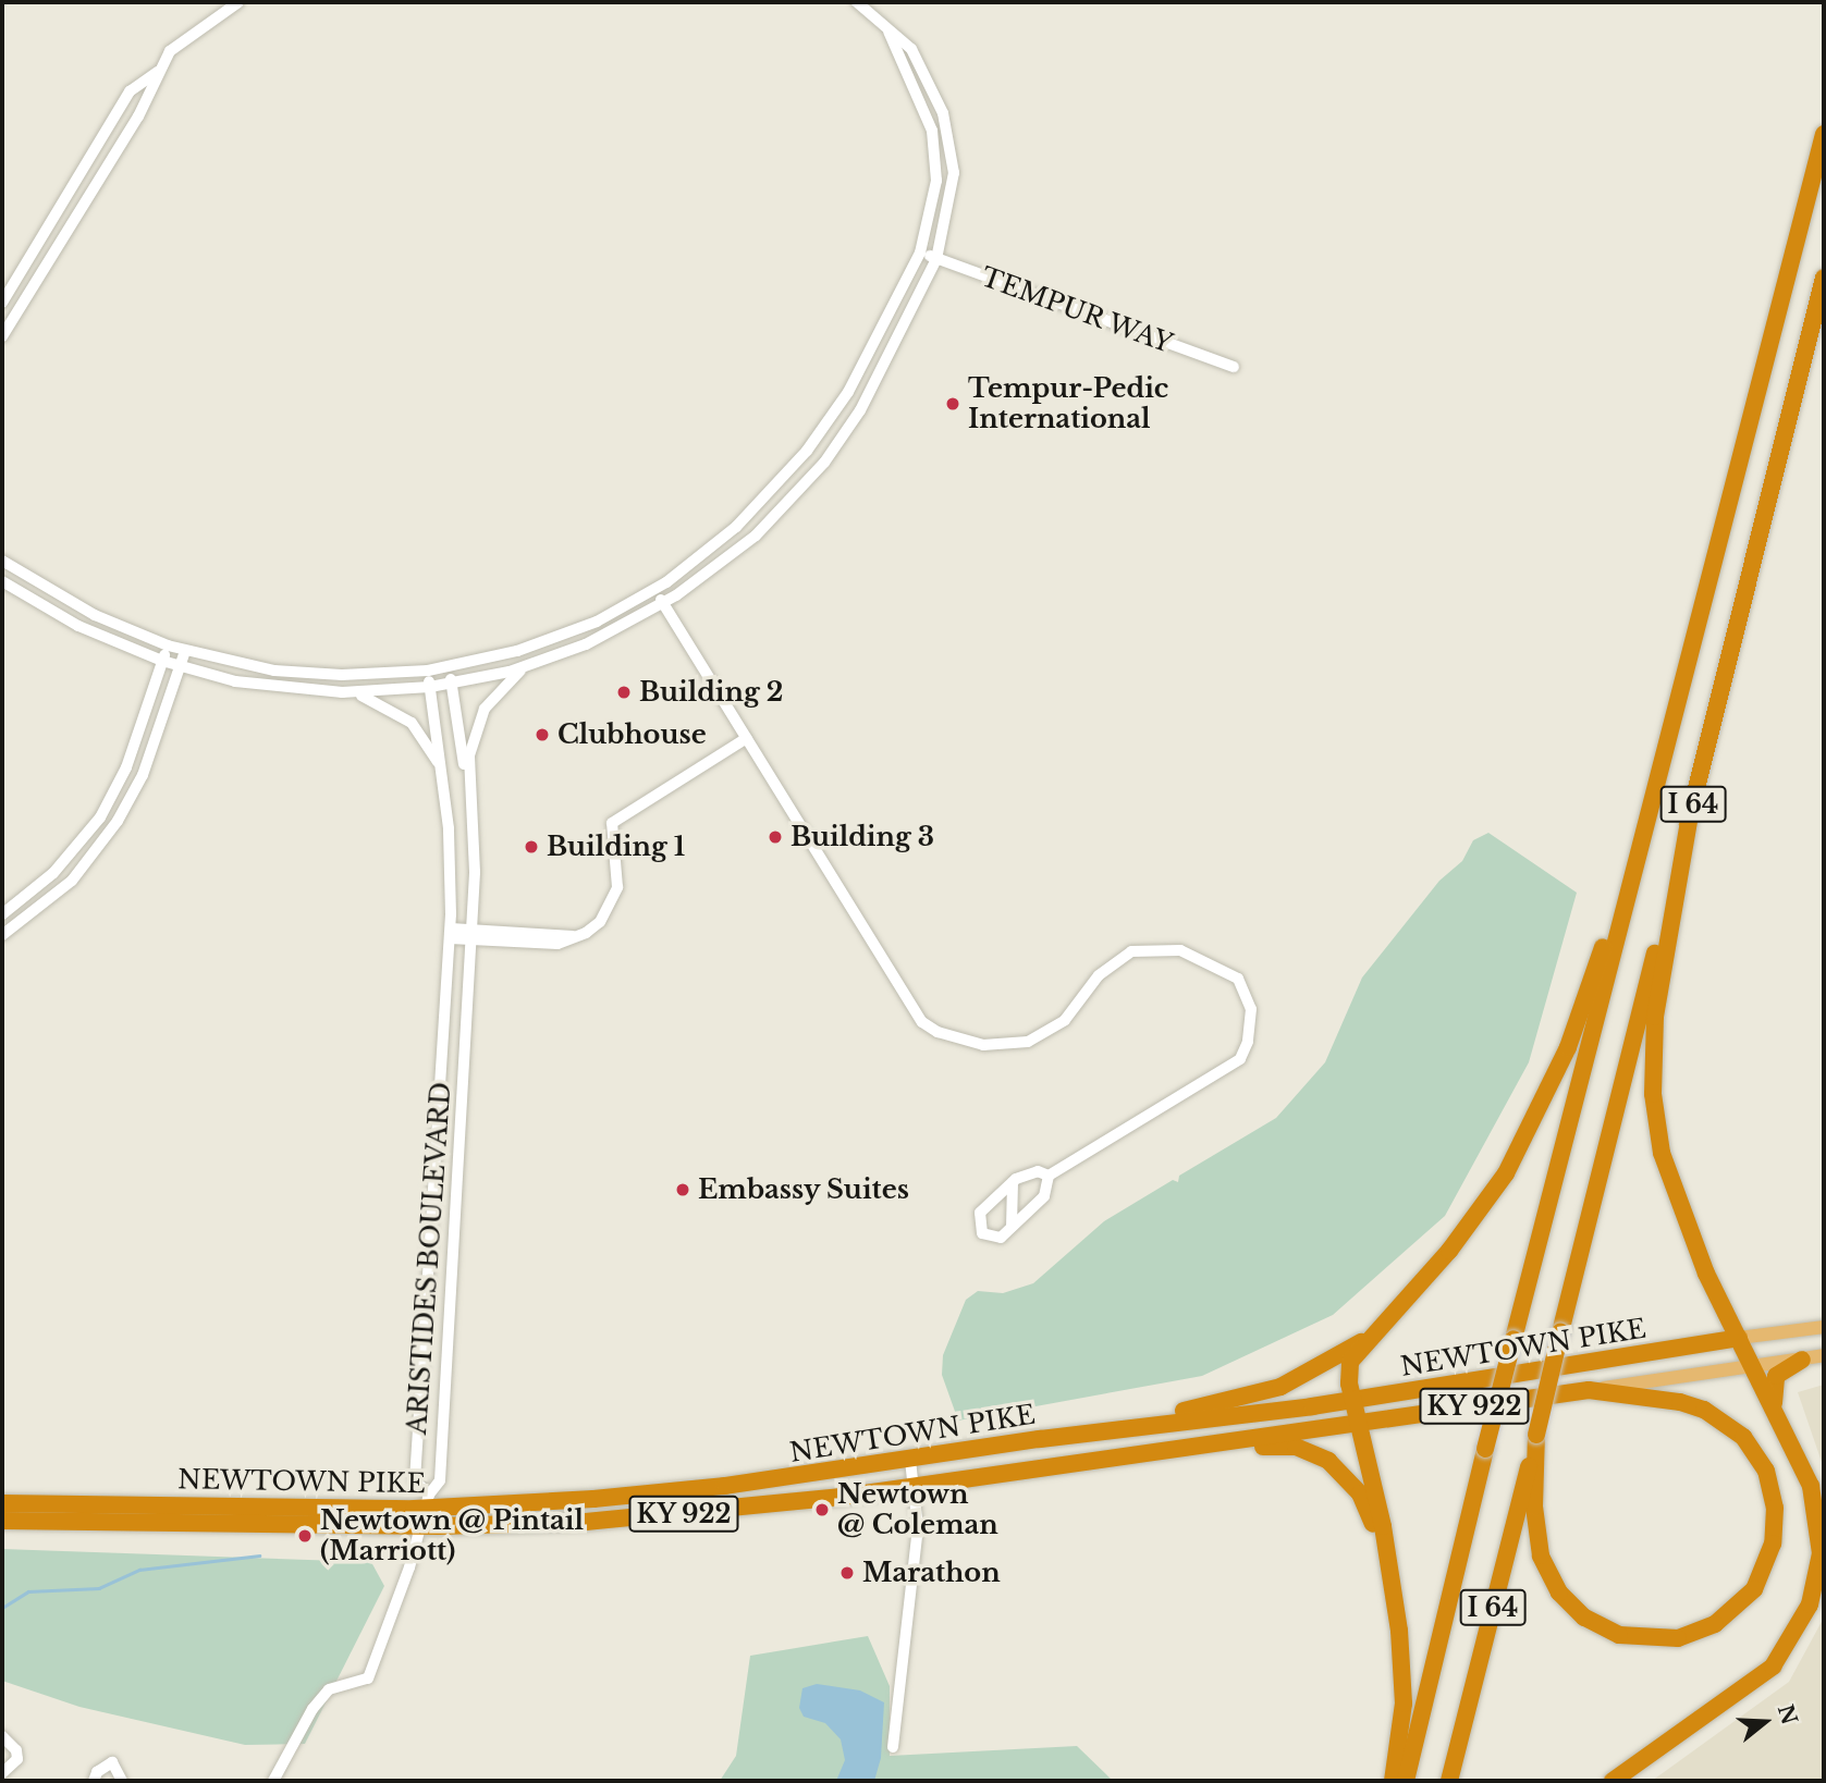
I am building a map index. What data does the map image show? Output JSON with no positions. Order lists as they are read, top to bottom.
{
  "streets": {
    "highway": ["I 64", "NEWTOWN PIKE", "KY 922"],
    "street": ["TEMPUR WAY", "ARISTIDES BOULEVARD"]
  },
  "crossings": [
    ["ARISTIDES BOULEVARD", "NEWTOWN PIKE"]
  ],
  "places": [
    "Tempur-Pedic International",
    "Building 2",
    "Clubhouse",
    "Building 3",
    "Building 1",
    "Embassy Suites",
    "Newtown @ Coleman",
    "Newtown @ Pintail (Marriott)",
    "Marathon"
  ],
  "north": "right"
}
